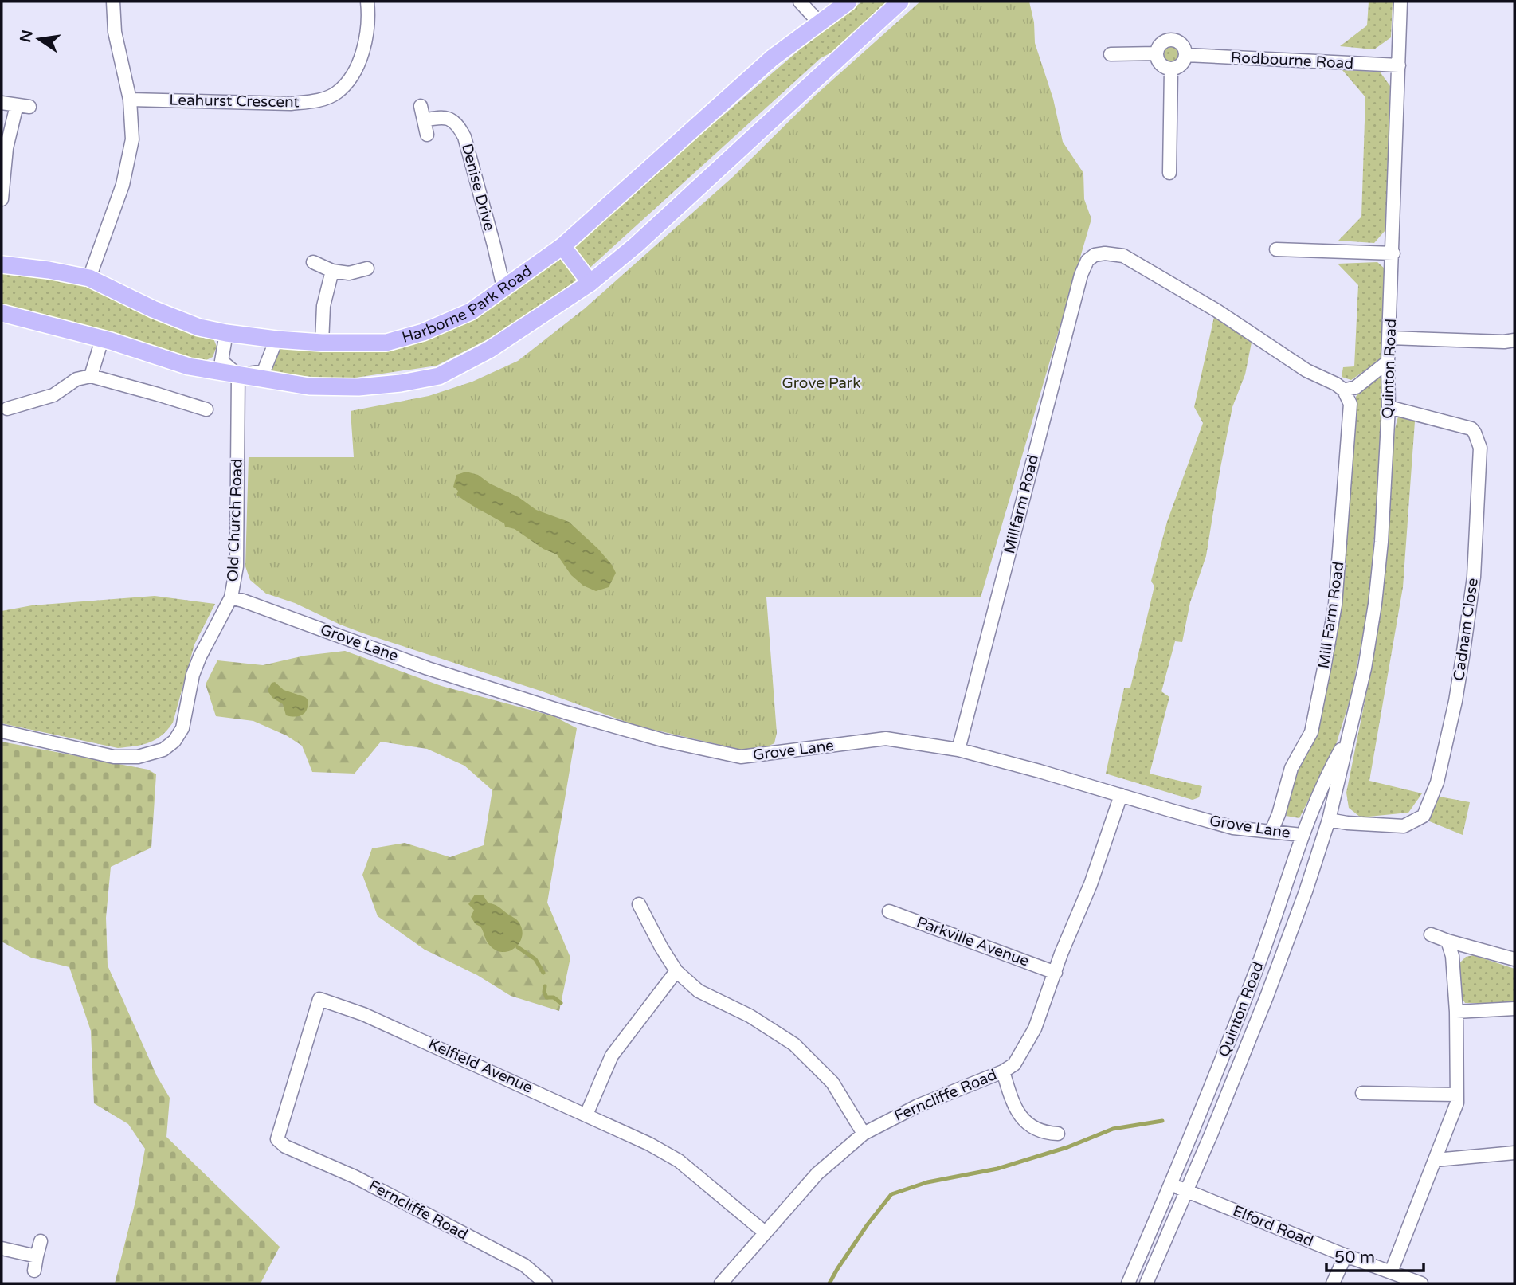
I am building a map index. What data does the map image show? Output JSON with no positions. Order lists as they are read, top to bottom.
{
  "streets": {
    "main road": ["Harborne Park Road"],
    "street": [
      "Rodbourne Road",
      "Leahurst Crescent",
      "Denise Drive",
      "Quinton Road",
      "Millfarm Road",
      "Old Church Road",
      "Mill Farm Road",
      "Cadnam Close",
      "Grove Lane",
      "Parkville Avenue",
      "Kelfield Avenue",
      "Ferncliffe Road",
      "Elford Road"
    ]
  },
  "crossings": [
    ["Rodbourne Road", "Quinton Road"],
    ["Denise Drive", "Harborne Park Road"],
    ["Quinton Road", "Cadnam Close"],
    ["Quinton Road", "Grove Lane"],
    ["Quinton Road", "Elford Road"],
    ["Millfarm Road", "Mill Farm Road"],
    ["Millfarm Road", "Grove Lane"],
    ["Old Church Road", "Grove Lane"],
    ["Mill Farm Road", "Grove Lane"],
    ["Grove Lane", "Ferncliffe Road"],
    ["Parkville Avenue", "Ferncliffe Road"],
    ["Kelfield Avenue", "Ferncliffe Road"]
  ],
  "parks": ["Grove Park"],
  "scale_bar": "50 m",
  "north": "left"
}
